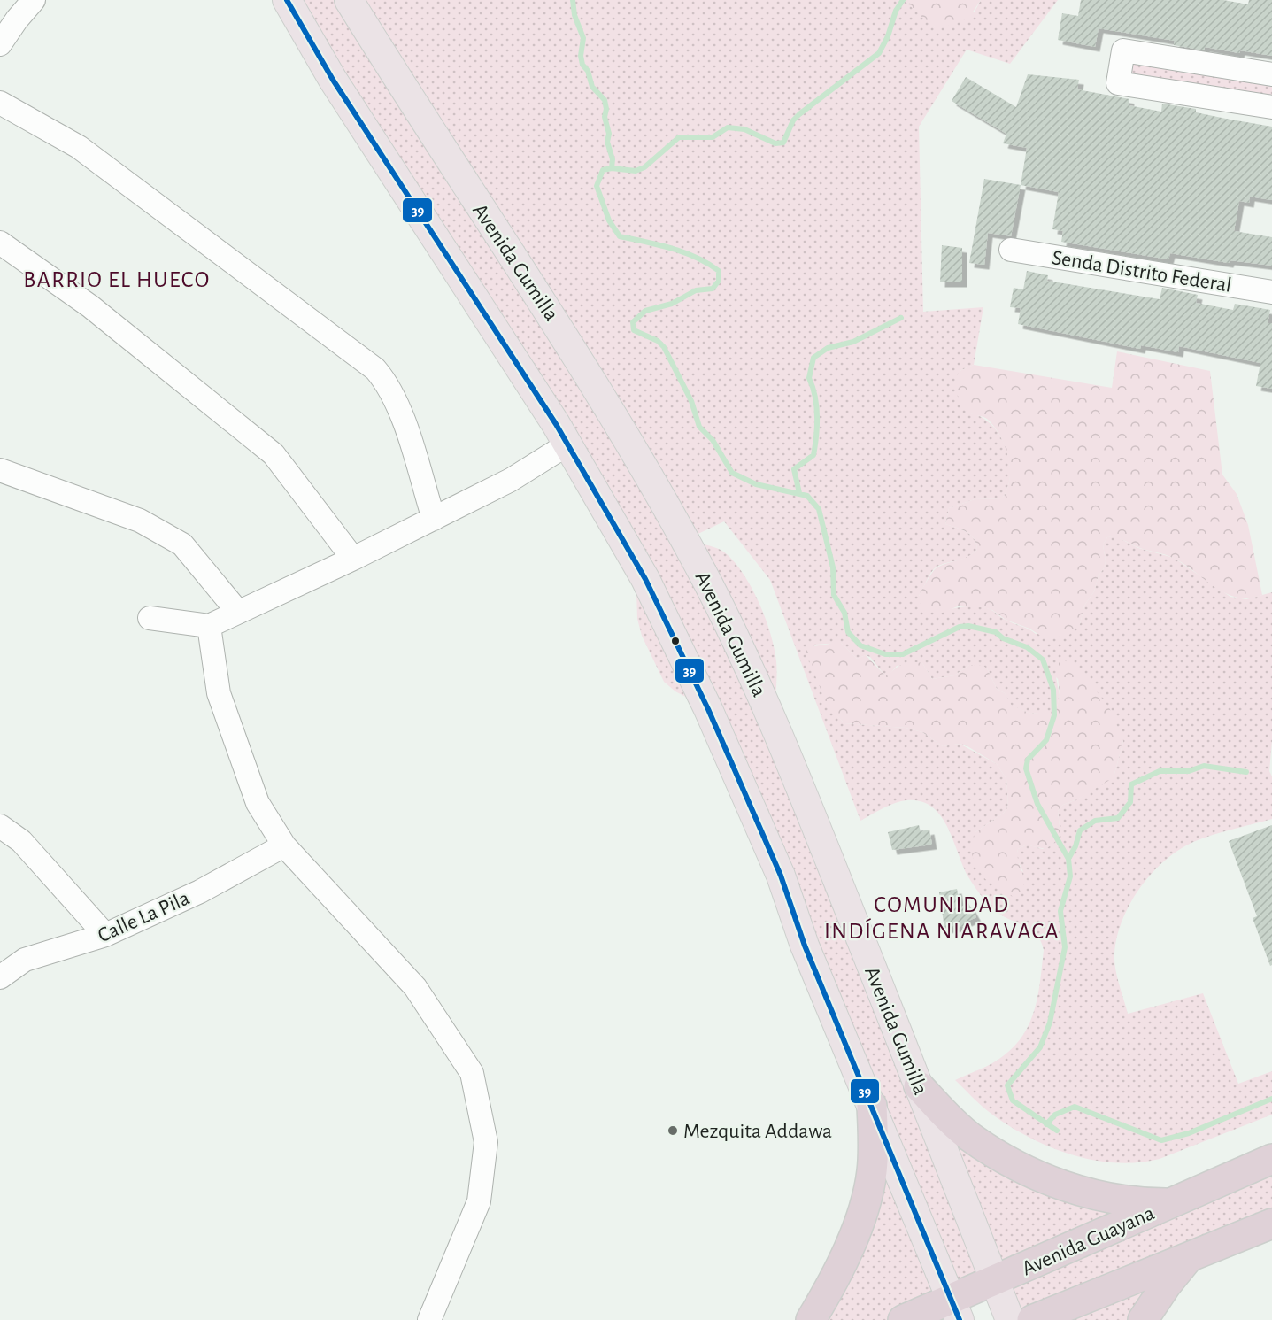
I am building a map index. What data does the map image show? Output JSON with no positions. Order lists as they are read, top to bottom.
{
  "streets": {
    "highway": ["Avenida Guayana"],
    "main road": ["Avenida Gumilla"],
    "street": ["Senda Distrito Federal", "Calle La Pila"]
  },
  "crossings": [
    ["Avenida Gumilla", "Avenida Guayana"]
  ],
  "districts": ["BARRIO EL HUECO", "COMUNIDAD INDÍGENA NIARAVACA"],
  "places": ["Mezquita Addawa"],
  "lines": ["transit line 39"]
}
